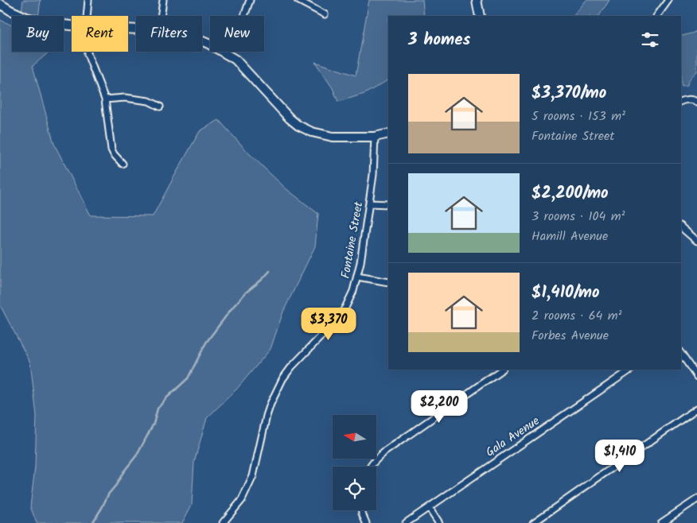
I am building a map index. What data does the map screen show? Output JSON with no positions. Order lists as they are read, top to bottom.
{
  "streets": {
    "street": ["Fontaine Street", "Gala Avenue"]
  },
  "north": "left",
  "page": {
    "chip": [
      "Buy",
      "Rent",
      "Filters",
      "New"
    ],
    "heading": "3 homes",
    "list": [
      {
        "name": "$3,370/mo",
        "note": "5 rooms · 153 m² · Fontaine Street"
      },
      {
        "name": "$2,200/mo",
        "note": "3 rooms · 104 m² · Hamill Avenue"
      },
      {
        "name": "$1,410/mo",
        "note": "2 rooms · 64 m² · Forbes Avenue"
      }
    ],
    "price": ["$3,370", "$2,200", "$1,410"]
  }
}
